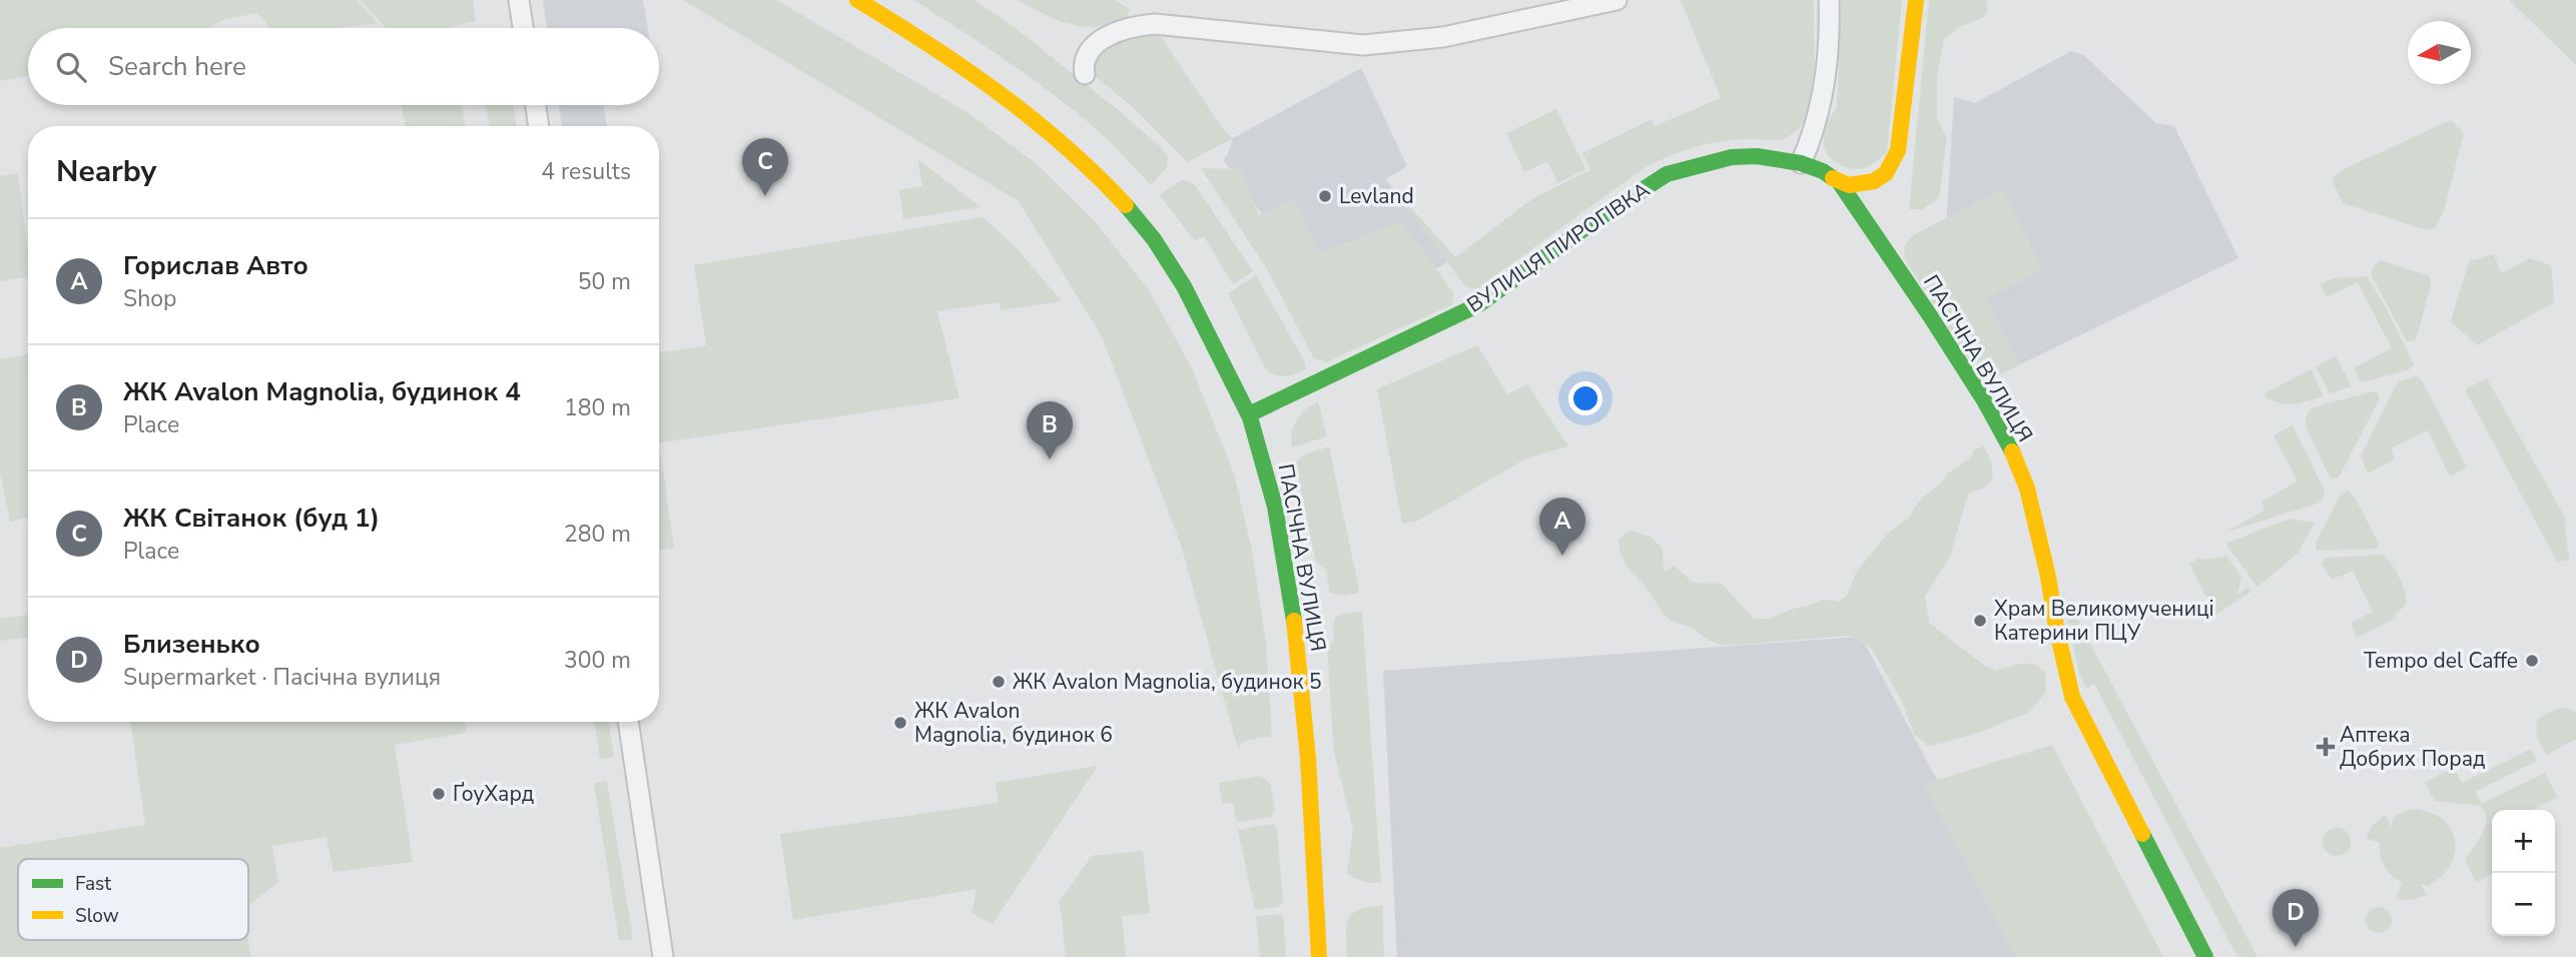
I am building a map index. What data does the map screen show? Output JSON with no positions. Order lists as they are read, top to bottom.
{
  "streets": {
    "street": ["ВУЛИЦЯ ПИРОГІВКА", "ПАСІЧНА ВУЛИЦЯ"]
  },
  "crossings": [
    ["ВУЛИЦЯ ПИРОГІВКА", "ПАСІЧНА ВУЛИЦЯ"]
  ],
  "places": {
    "other": [
      "Levland",
      "Храм Великомучениці Катерини ПЦУ",
      "Tempo del Caffe",
      "ЖК Avalon Magnolia, будинок 5",
      "ЖК Avalon Magnolia, будинок 6",
      "ҐоуХард"
    ],
    "health": ["Аптека Добрих Порад"]
  },
  "legend": ["Fast", "Slow"],
  "north": "left",
  "page": {
    "search": "Search here",
    "heading": ["Nearby", "4 results"],
    "pins": [
      "C",
      "B",
      "A",
      "D"
    ],
    "list": [
      {
        "mark": "A",
        "name": "Горислав Авто",
        "note": "Shop",
        "value": "50 m"
      },
      {
        "mark": "B",
        "name": "ЖК Avalon Magnolia, будинок 4",
        "note": "Place",
        "value": "180 m"
      },
      {
        "mark": "C",
        "name": "ЖК Світанок (буд 1)",
        "note": "Place",
        "value": "280 m"
      },
      {
        "mark": "D",
        "name": "Близенько",
        "note": "Supermarket · Пасічна вулиця",
        "value": "300 m"
      }
    ],
    "map_buttons": ["+", "−"]
  }
}
